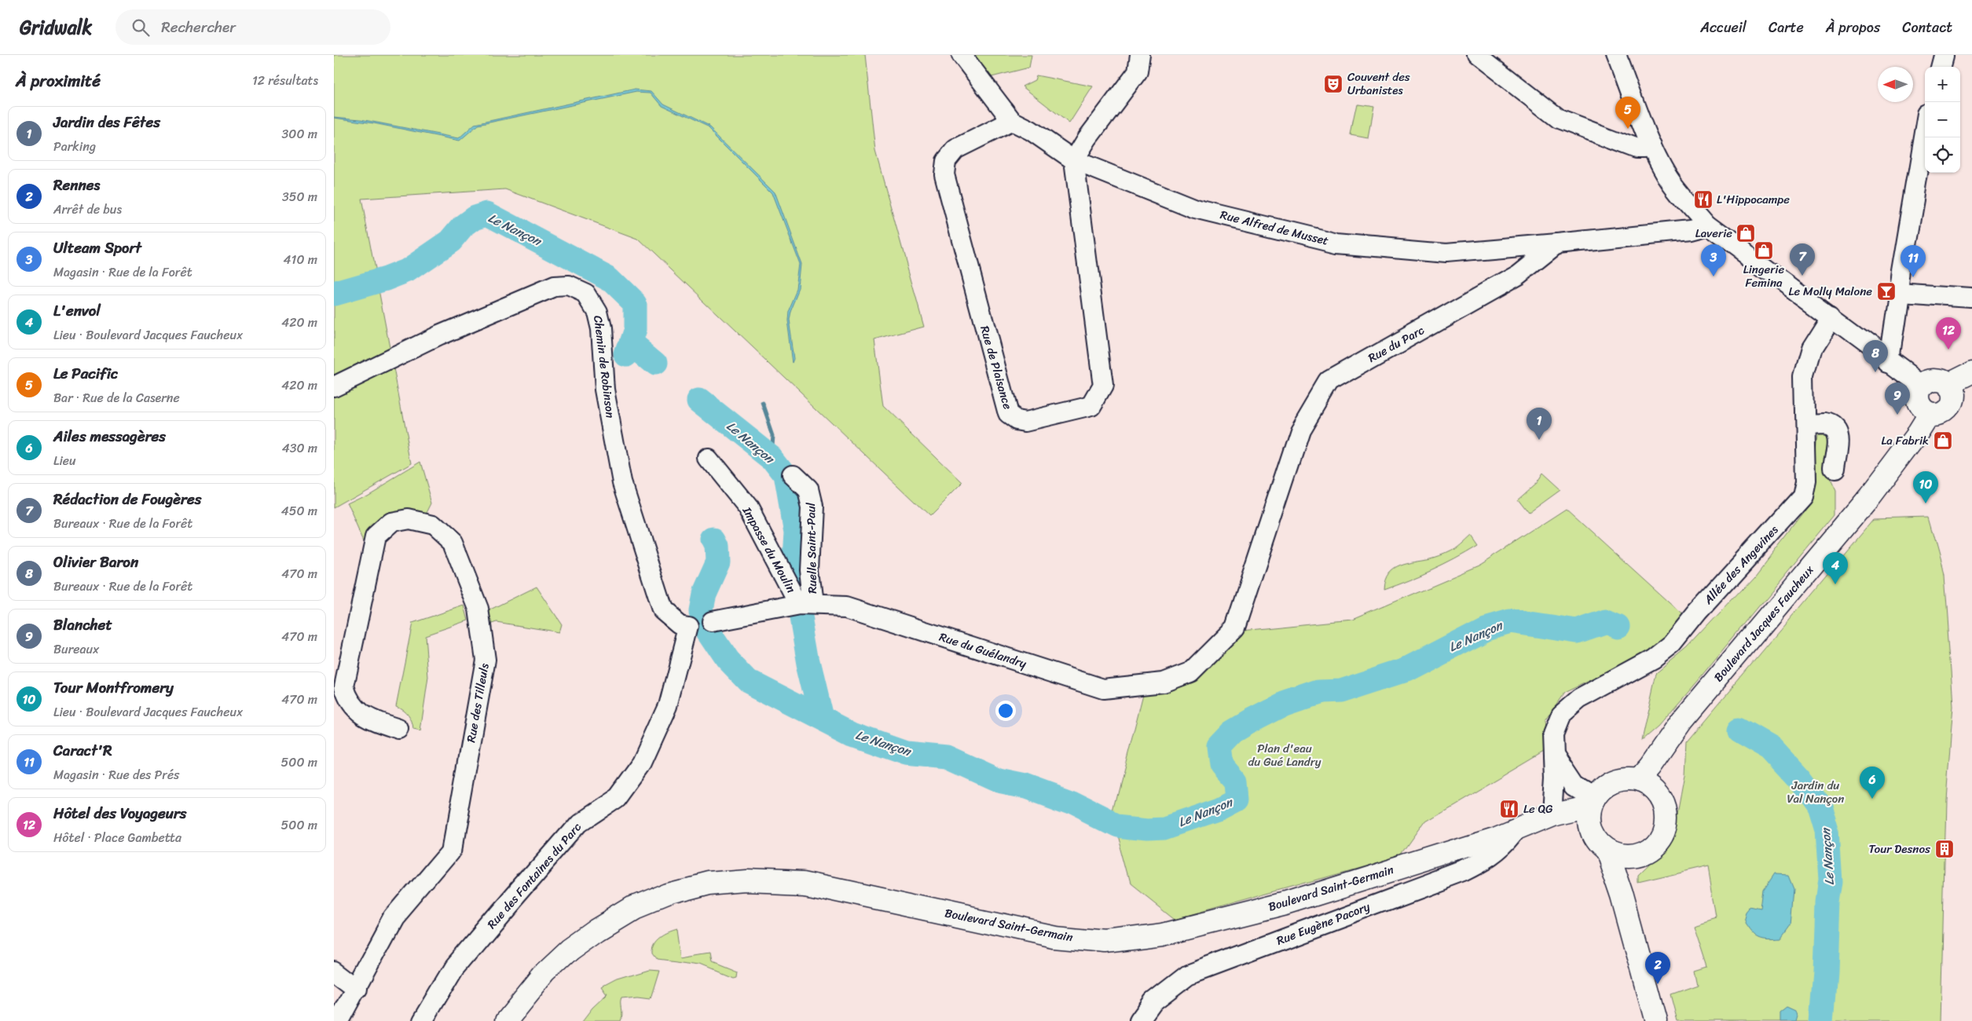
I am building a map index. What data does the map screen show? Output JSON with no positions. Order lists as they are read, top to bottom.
{
  "streets": {
    "main road": ["Boulevard Jacques Faucheux", "Boulevard Saint-Germain"],
    "street": [
      "Rue Alfred de Musset",
      "Rue du Parc",
      "Chemin de Robinson",
      "Rue de Plaisance",
      "Ruelle Saint-Paul",
      "Impasse du Moulin",
      "Allée des Angevines",
      "Rue du Guélandry",
      "Rue des Tilleuls",
      "Rue des Fontaines du Parc",
      "Rue Eugène Pacory"
    ]
  },
  "crossings": [
    ["Rue Alfred de Musset", "Rue du Parc"],
    ["Rue Alfred de Musset", "Rue de Plaisance"],
    ["Rue du Parc", "Rue du Guélandry"],
    ["Chemin de Robinson", "Rue des Fontaines du Parc"],
    ["Ruelle Saint-Paul", "Impasse du Moulin"],
    ["Ruelle Saint-Paul", "Rue du Guélandry"],
    ["Impasse du Moulin", "Rue du Guélandry"],
    ["Allée des Angevines", "Boulevard Jacques Faucheux"],
    ["Allée des Angevines", "Boulevard Saint-Germain"],
    ["Boulevard Jacques Faucheux", "Boulevard Saint-Germain"],
    ["Boulevard Saint-Germain", "Rue Eugène Pacory"]
  ],
  "water": ["Le Nançon"],
  "parks": ["Plan d'eau du Gué Landry", "Jardin du Val Nançon"],
  "places": {
    "theatre": ["Couvent des Urbanistes"],
    "restaurant": ["L'Hippocampe", "Le QG"],
    "shop": ["Laverie", "Lingerie Femina", "La Fabrik"],
    "bar": ["Le Molly Malone"],
    "building": ["Tour Desnos"]
  },
  "north": "left",
  "page": {
    "header": "Gridwalk",
    "search": "Rechercher",
    "nav": [
      "Accueil",
      "Carte",
      "À propos",
      "Contact"
    ],
    "heading": ["À proximité", "12 résultats"],
    "map_buttons": ["+", "−"],
    "pins": [
      "5",
      "7",
      "3",
      "11",
      "12",
      "8",
      "9",
      "1",
      "10",
      "4",
      "6",
      "2"
    ],
    "list": [
      {
        "mark": "1",
        "name": "Jardin des Fêtes",
        "note": "Parking",
        "value": "300 m"
      },
      {
        "mark": "2",
        "name": "Rennes",
        "note": "Arrêt de bus",
        "value": "350 m"
      },
      {
        "mark": "3",
        "name": "Ulteam Sport",
        "note": "Magasin · Rue de la Forêt",
        "value": "410 m"
      },
      {
        "mark": "4",
        "name": "L'envol",
        "note": "Lieu · Boulevard Jacques Faucheux",
        "value": "420 m"
      },
      {
        "mark": "5",
        "name": "Le Pacific",
        "note": "Bar · Rue de la Caserne",
        "value": "420 m"
      },
      {
        "mark": "6",
        "name": "Ailes messagères",
        "note": "Lieu",
        "value": "430 m"
      },
      {
        "mark": "7",
        "name": "Rédaction de Fougères",
        "note": "Bureaux · Rue de la Forêt",
        "value": "450 m"
      },
      {
        "mark": "8",
        "name": "Olivier Baron",
        "note": "Bureaux · Rue de la Forêt",
        "value": "470 m"
      },
      {
        "mark": "9",
        "name": "Blanchet",
        "note": "Bureaux",
        "value": "470 m"
      },
      {
        "mark": "10",
        "name": "Tour Montfromery",
        "note": "Lieu · Boulevard Jacques Faucheux",
        "value": "470 m"
      },
      {
        "mark": "11",
        "name": "Caract'R",
        "note": "Magasin · Rue des Prés",
        "value": "500 m"
      },
      {
        "mark": "12",
        "name": "Hôtel des Voyageurs",
        "note": "Hôtel · Place Gambetta",
        "value": "500 m"
      }
    ]
  }
}
